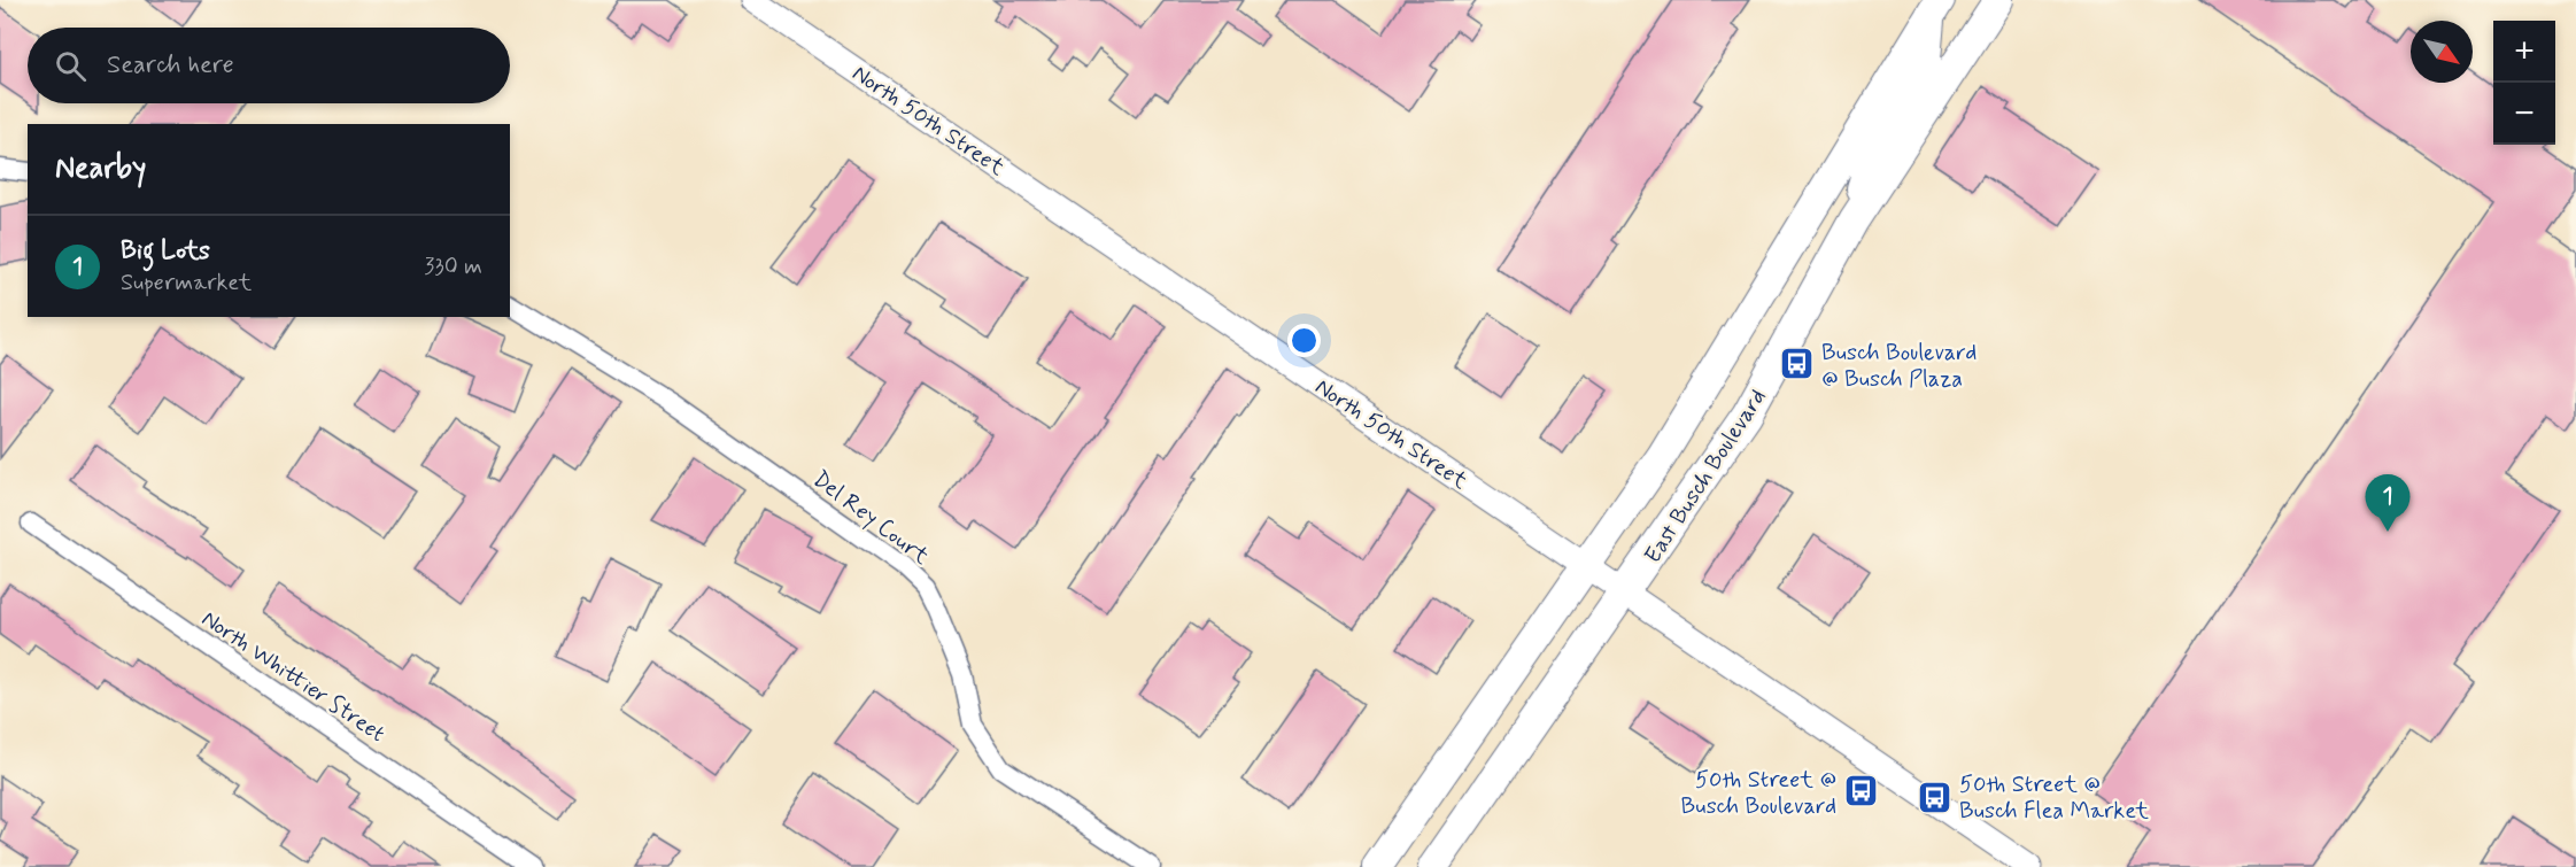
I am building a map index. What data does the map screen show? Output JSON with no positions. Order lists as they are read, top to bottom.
{
  "streets": {
    "main road": ["East Busch Boulevard"],
    "street": ["North 50th Street", "Del Rey Court", "North Whittier Street"]
  },
  "crossings": [
    ["North 50th Street", "East Busch Boulevard"]
  ],
  "places": {
    "bus stop": ["Busch Boulevard @ Busch Plaza", "50th Street @ Busch Boulevard", "50th Street @ Busch Flea Market"]
  },
  "north": "bottom right",
  "page": {
    "map_buttons": ["+", "−"],
    "search": "Search here",
    "heading": "Nearby",
    "list": [
      {
        "mark": "1",
        "name": "Big Lots",
        "note": "Supermarket",
        "value": "330 m"
      }
    ],
    "pins": "1"
  }
}
